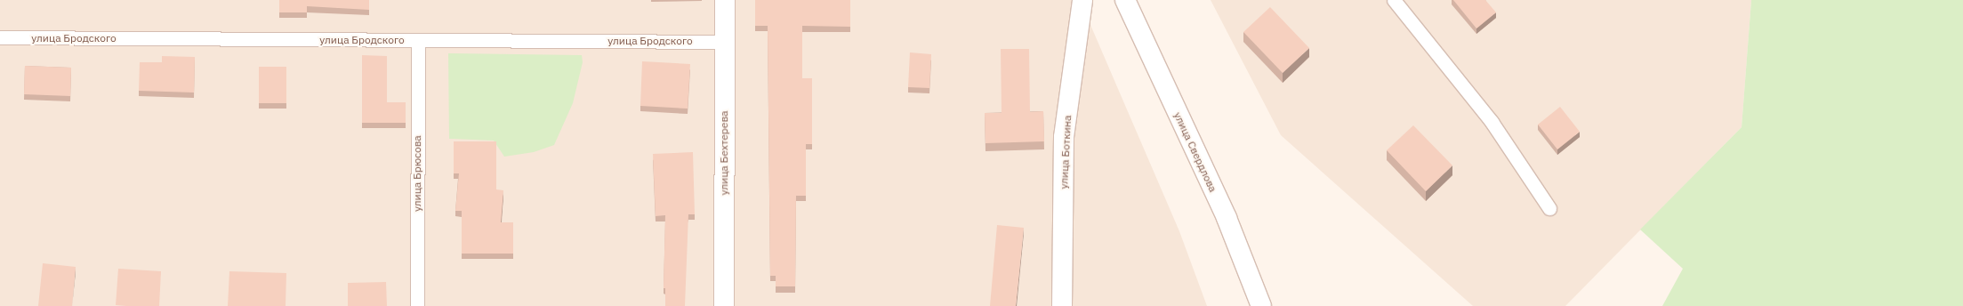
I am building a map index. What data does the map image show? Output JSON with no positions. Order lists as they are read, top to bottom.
{
  "streets": {
    "street": ["улица Боткина", "улица Свердлова", "улица Бехтерева"],
    "lane": ["улица Бродского", "улица Брюсова"]
  },
  "crossings": [
    ["улица Бродского", "улица Бехтерева"],
    ["улица Бродского", "улица Брюсова"]
  ]
}
